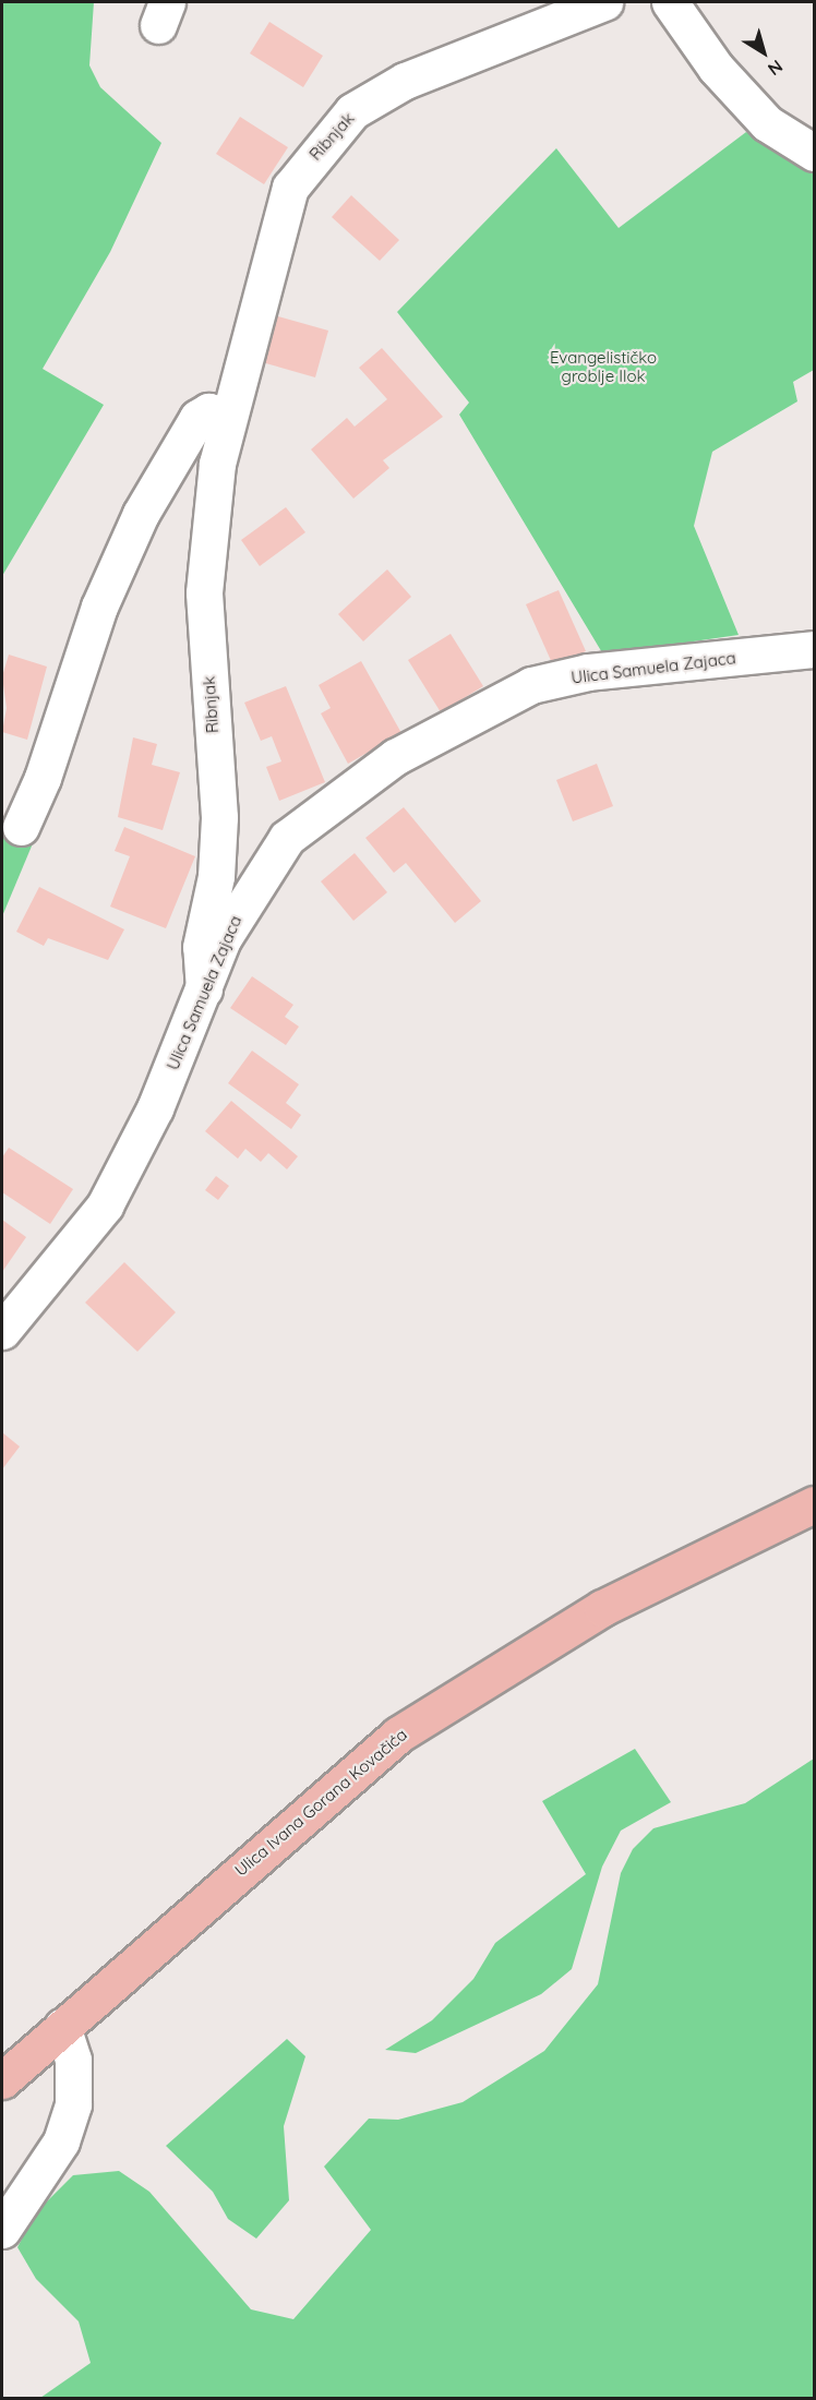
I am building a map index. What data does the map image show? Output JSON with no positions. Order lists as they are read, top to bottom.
{
  "streets": {
    "main road": ["Ulica Ivana Gorana Kovačića"],
    "street": ["Ribnjak", "Ulica Samuela Zajaca"]
  },
  "crossings": [
    ["Ribnjak", "Ulica Samuela Zajaca"]
  ],
  "parks": ["Evangelističko groblje Ilok"],
  "north": "bottom right"
}
